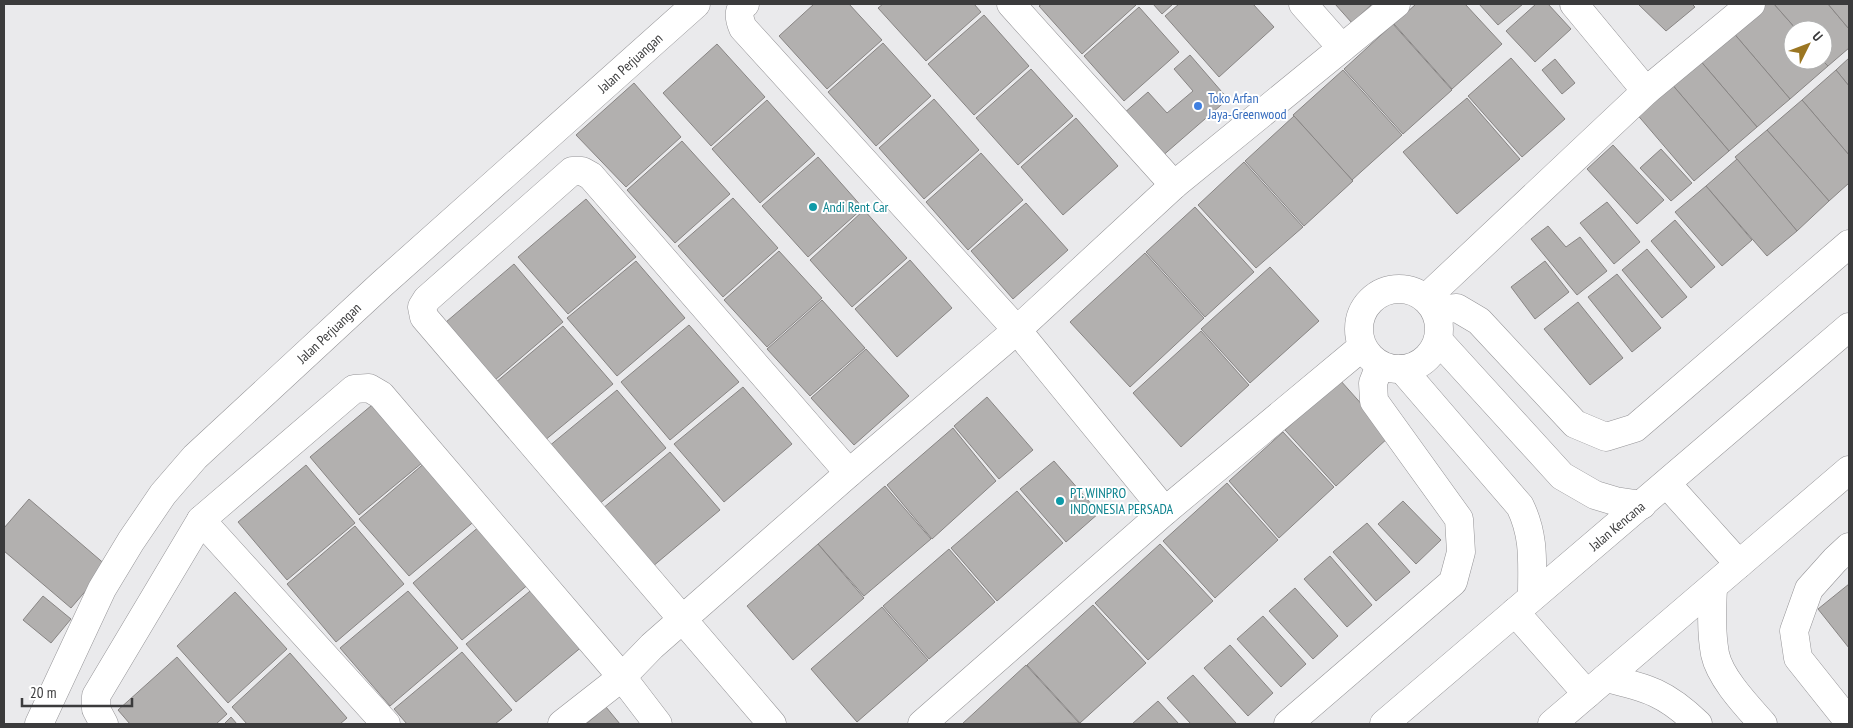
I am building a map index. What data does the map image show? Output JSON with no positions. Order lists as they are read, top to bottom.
{
  "streets": {
    "street": ["Jalan Perjuangan", "Jalan Kencana"]
  },
  "places": ["Toko Arfan Jaya-Greenwood", "Andi Rent Car", "PT. WINPRO INDONESIA PERSADA"],
  "scale_bar": "20 m",
  "north": "top right"
}
